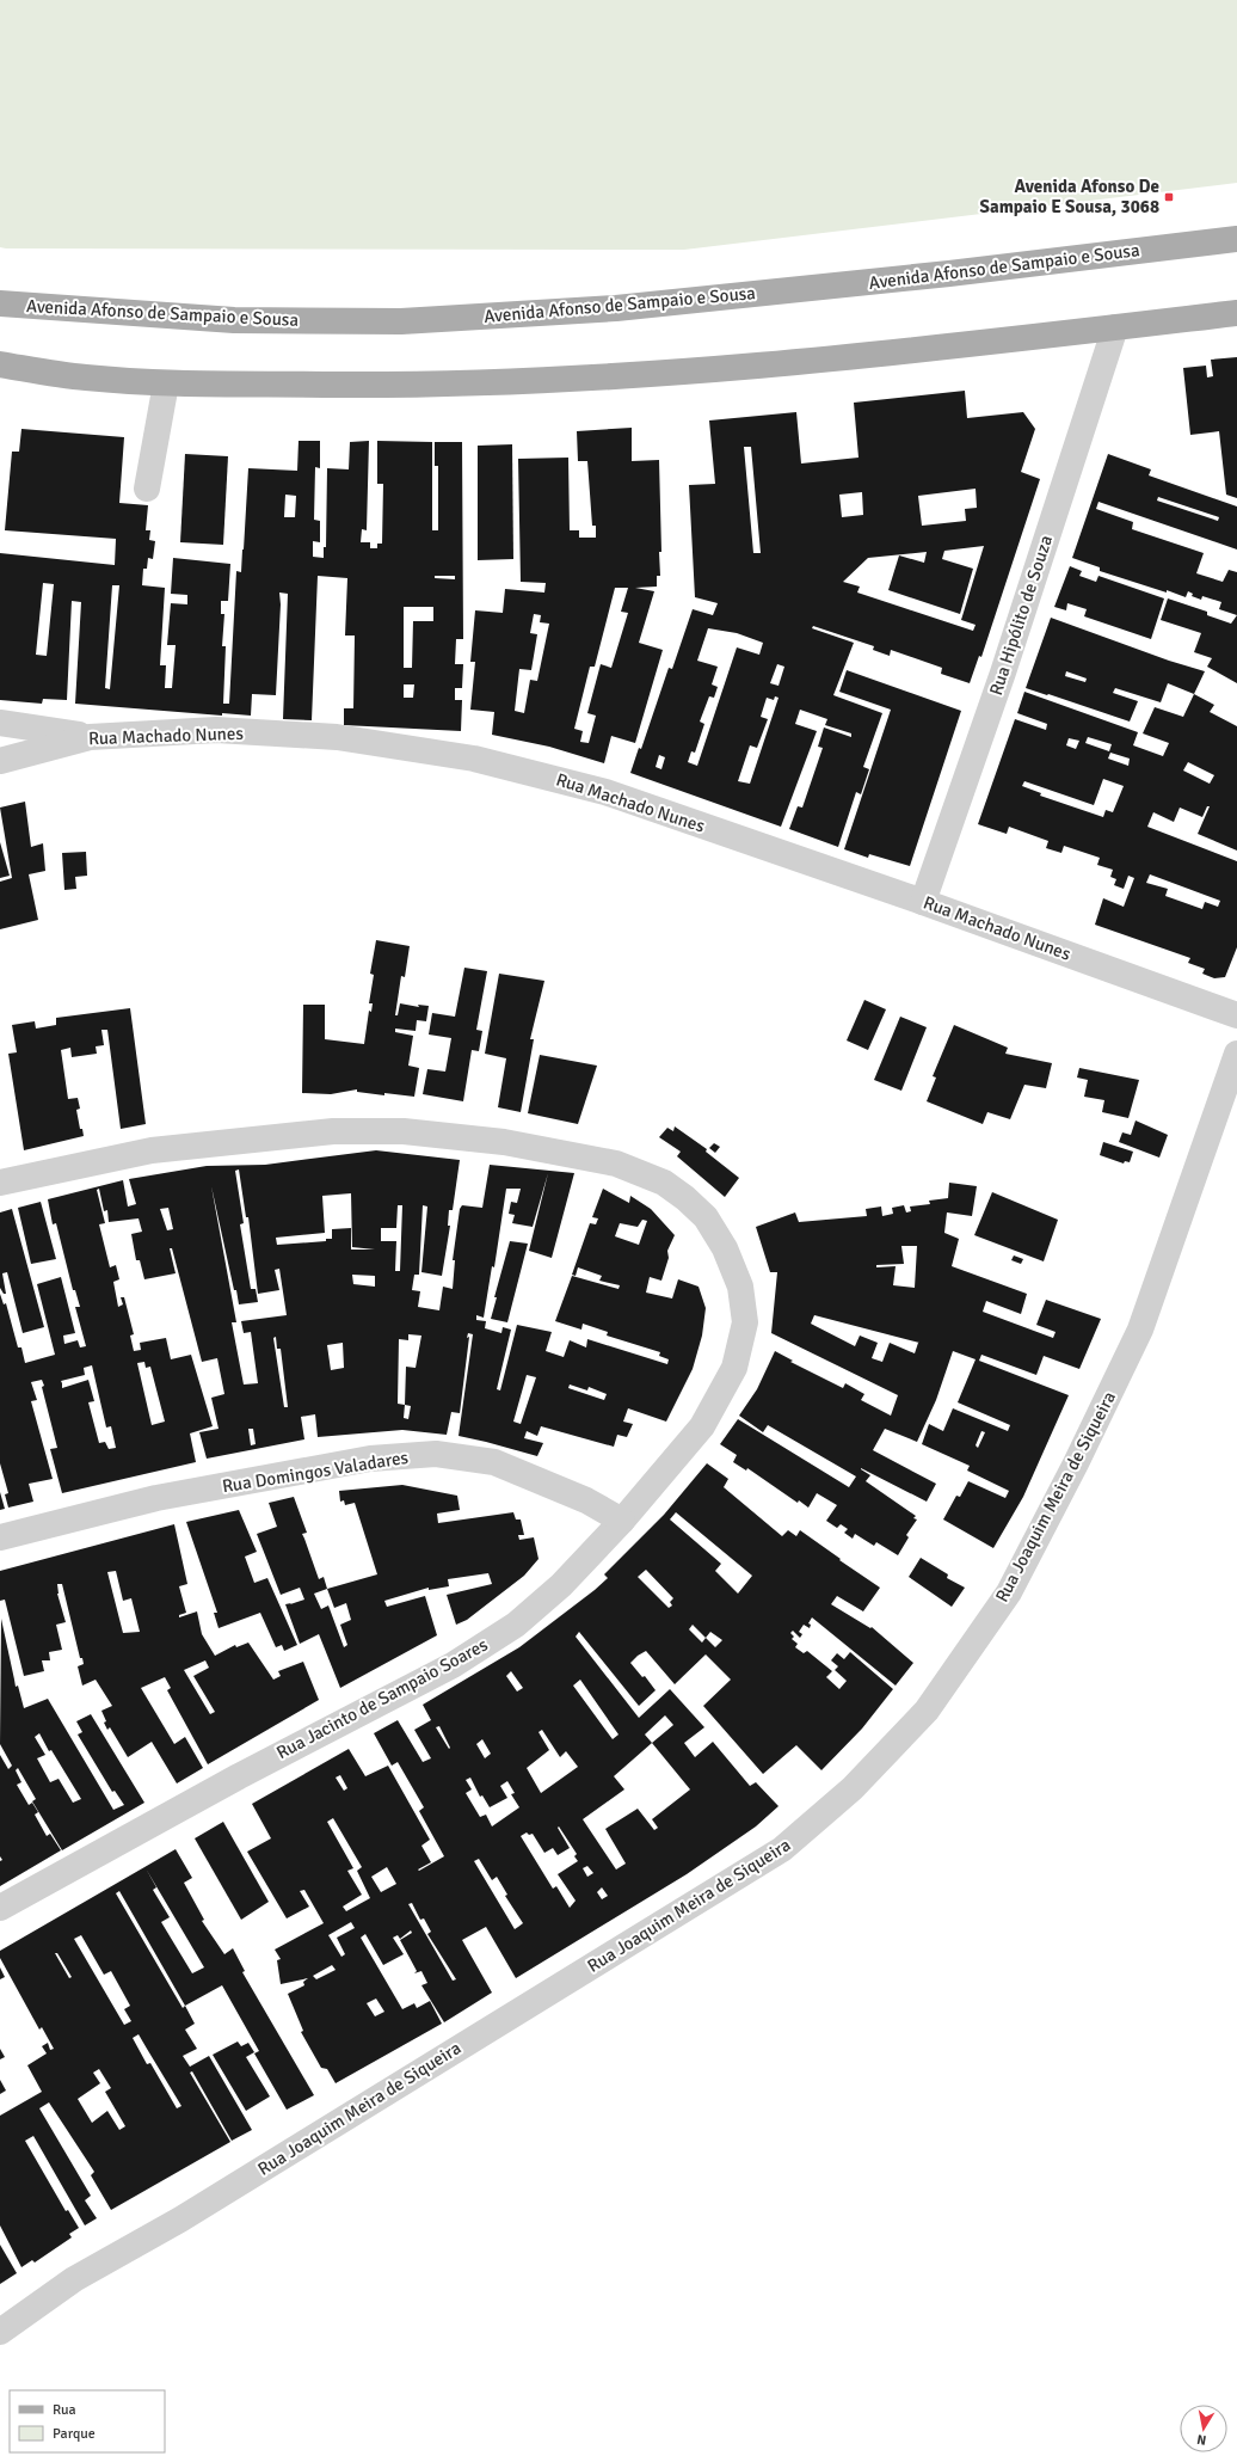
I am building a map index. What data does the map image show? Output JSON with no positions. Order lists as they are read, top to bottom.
{
  "streets": {
    "main road": ["Avenida Afonso de Sampaio e Sousa"],
    "street": [
      "Rua Hipólito de Souza",
      "Rua Machado Nunes",
      "Rua Domingos Valadares",
      "Rua Joaquim Meira de Siqueira",
      "Rua Jacinto de Sampaio Soares"
    ]
  },
  "crossings": [
    ["Rua Hipólito de Souza", "Rua Machado Nunes"],
    ["Rua Domingos Valadares", "Rua Jacinto de Sampaio Soares"]
  ],
  "places": {
    "transit": ["Avenida Afonso De Sampaio E Sousa, 3068"]
  },
  "legend": ["Rua", "Parque"],
  "north": "bottom"
}
